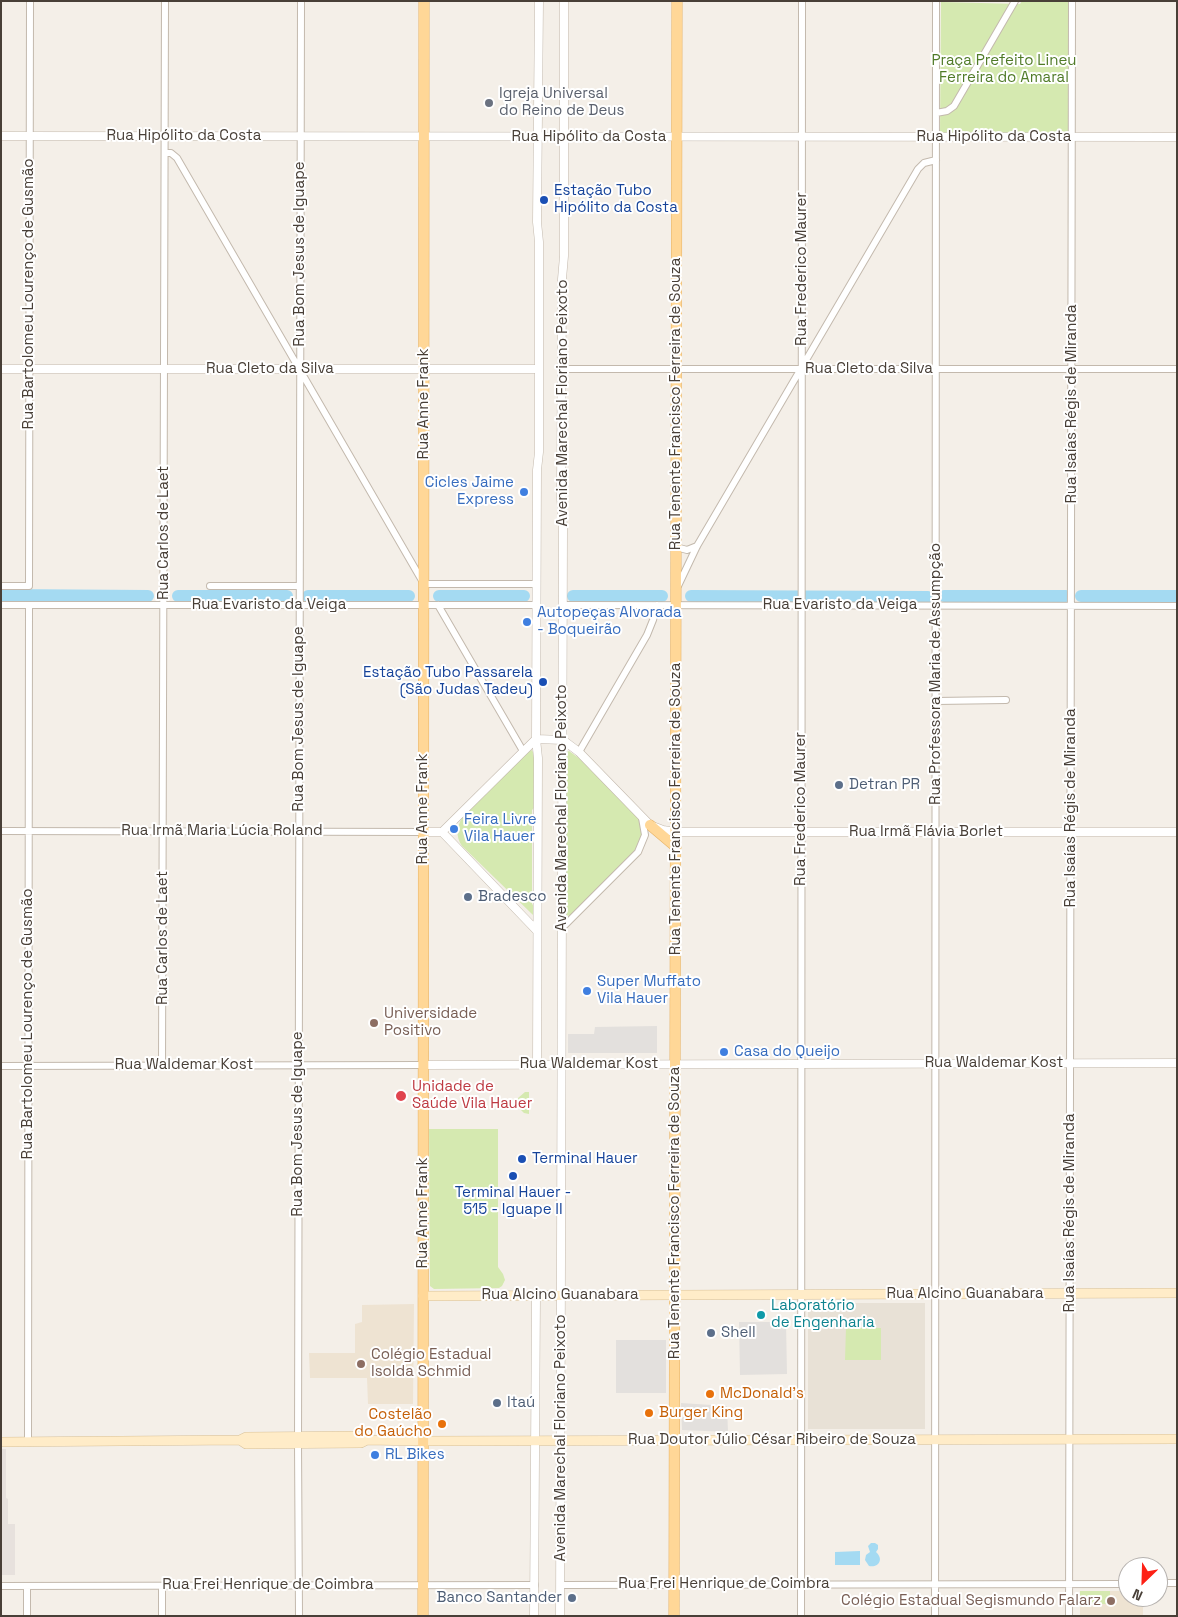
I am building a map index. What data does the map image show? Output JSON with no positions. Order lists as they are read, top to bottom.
{
  "streets": {
    "main road": [
      "Rua Anne Frank",
      "Rua Tenente Francisco Ferreira de Souza",
      "Rua Alcino Guanabara",
      "Rua Doutor Júlio César Ribeiro de Souza"
    ],
    "street": [
      "Rua Hipólito da Costa",
      "Rua Bom Jesus de Iguape",
      "Rua Frederico Maurer",
      "Rua Bartolomeu Lourenço de Gusmão",
      "Rua Cleto da Silva",
      "Avenida Marechal Floriano Peixoto",
      "Rua Isaías Régis de Miranda",
      "Rua Carlos de Laet",
      "Rua Evaristo da Veiga",
      "Rua Professora Maria de Assumpção",
      "Rua Irmã Maria Lúcia Roland",
      "Rua Irmã Flávia Borlet",
      "Rua Waldemar Kost",
      "Rua Frei Henrique de Coimbra"
    ]
  },
  "crossings": [
    ["Rua Hipólito da Costa", "Rua Bom Jesus de Iguape"],
    ["Rua Hipólito da Costa", "Rua Frederico Maurer"],
    ["Rua Hipólito da Costa", "Rua Bartolomeu Lourenço de Gusmão"],
    ["Rua Hipólito da Costa", "Avenida Marechal Floriano Peixoto"],
    ["Rua Hipólito da Costa", "Rua Anne Frank"],
    ["Rua Hipólito da Costa", "Rua Tenente Francisco Ferreira de Souza"],
    ["Rua Hipólito da Costa", "Rua Isaías Régis de Miranda"],
    ["Rua Hipólito da Costa", "Rua Carlos de Laet"],
    ["Rua Hipólito da Costa", "Rua Professora Maria de Assumpção"],
    ["Rua Bom Jesus de Iguape", "Rua Cleto da Silva"],
    ["Rua Bom Jesus de Iguape", "Rua Evaristo da Veiga"],
    ["Rua Bom Jesus de Iguape", "Rua Irmã Maria Lúcia Roland"],
    ["Rua Bom Jesus de Iguape", "Rua Waldemar Kost"],
    ["Rua Bom Jesus de Iguape", "Rua Doutor Júlio César Ribeiro de Souza"],
    ["Rua Bom Jesus de Iguape", "Rua Frei Henrique de Coimbra"],
    ["Rua Frederico Maurer", "Rua Cleto da Silva"],
    ["Rua Frederico Maurer", "Rua Evaristo da Veiga"],
    ["Rua Frederico Maurer", "Rua Irmã Flávia Borlet"],
    ["Rua Frederico Maurer", "Rua Waldemar Kost"],
    ["Rua Frederico Maurer", "Rua Alcino Guanabara"],
    ["Rua Frederico Maurer", "Rua Doutor Júlio César Ribeiro de Souza"],
    ["Rua Frederico Maurer", "Rua Frei Henrique de Coimbra"],
    ["Rua Bartolomeu Lourenço de Gusmão", "Rua Cleto da Silva"],
    ["Rua Bartolomeu Lourenço de Gusmão", "Rua Evaristo da Veiga"],
    ["Rua Bartolomeu Lourenço de Gusmão", "Rua Irmã Maria Lúcia Roland"],
    ["Rua Bartolomeu Lourenço de Gusmão", "Rua Waldemar Kost"],
    ["Rua Bartolomeu Lourenço de Gusmão", "Rua Doutor Júlio César Ribeiro de Souza"],
    ["Rua Cleto da Silva", "Avenida Marechal Floriano Peixoto"],
    ["Rua Cleto da Silva", "Rua Anne Frank"],
    ["Rua Cleto da Silva", "Rua Tenente Francisco Ferreira de Souza"],
    ["Rua Cleto da Silva", "Rua Isaías Régis de Miranda"],
    ["Rua Cleto da Silva", "Rua Carlos de Laet"],
    ["Rua Cleto da Silva", "Rua Professora Maria de Assumpção"],
    ["Avenida Marechal Floriano Peixoto", "Rua Evaristo da Veiga"],
    ["Avenida Marechal Floriano Peixoto", "Rua Waldemar Kost"],
    ["Avenida Marechal Floriano Peixoto", "Rua Alcino Guanabara"],
    ["Avenida Marechal Floriano Peixoto", "Rua Doutor Júlio César Ribeiro de Souza"],
    ["Avenida Marechal Floriano Peixoto", "Rua Frei Henrique de Coimbra"],
    ["Rua Anne Frank", "Rua Evaristo da Veiga"],
    ["Rua Anne Frank", "Rua Irmã Maria Lúcia Roland"],
    ["Rua Anne Frank", "Rua Waldemar Kost"],
    ["Rua Anne Frank", "Rua Alcino Guanabara"],
    ["Rua Anne Frank", "Rua Doutor Júlio César Ribeiro de Souza"],
    ["Rua Anne Frank", "Rua Frei Henrique de Coimbra"],
    ["Rua Tenente Francisco Ferreira de Souza", "Rua Evaristo da Veiga"],
    ["Rua Tenente Francisco Ferreira de Souza", "Rua Irmã Flávia Borlet"],
    ["Rua Tenente Francisco Ferreira de Souza", "Rua Waldemar Kost"],
    ["Rua Tenente Francisco Ferreira de Souza", "Rua Alcino Guanabara"],
    ["Rua Tenente Francisco Ferreira de Souza", "Rua Doutor Júlio César Ribeiro de Souza"],
    ["Rua Tenente Francisco Ferreira de Souza", "Rua Frei Henrique de Coimbra"],
    ["Rua Isaías Régis de Miranda", "Rua Evaristo da Veiga"],
    ["Rua Isaías Régis de Miranda", "Rua Irmã Flávia Borlet"],
    ["Rua Isaías Régis de Miranda", "Rua Waldemar Kost"],
    ["Rua Isaías Régis de Miranda", "Rua Alcino Guanabara"],
    ["Rua Isaías Régis de Miranda", "Rua Doutor Júlio César Ribeiro de Souza"],
    ["Rua Isaías Régis de Miranda", "Rua Frei Henrique de Coimbra"],
    ["Rua Carlos de Laet", "Rua Evaristo da Veiga"],
    ["Rua Carlos de Laet", "Rua Irmã Maria Lúcia Roland"],
    ["Rua Carlos de Laet", "Rua Waldemar Kost"],
    ["Rua Evaristo da Veiga", "Rua Professora Maria de Assumpção"],
    ["Rua Professora Maria de Assumpção", "Rua Irmã Flávia Borlet"],
    ["Rua Professora Maria de Assumpção", "Rua Waldemar Kost"],
    ["Rua Professora Maria de Assumpção", "Rua Alcino Guanabara"],
    ["Rua Professora Maria de Assumpção", "Rua Doutor Júlio César Ribeiro de Souza"],
    ["Rua Professora Maria de Assumpção", "Rua Frei Henrique de Coimbra"]
  ],
  "parks": ["Praça Prefeito Lineu Ferreira do Amaral"],
  "places": [
    "Igreja Universal do Reino de Deus",
    "Estação Tubo Hipólito da Costa",
    "Cicles Jaime Express",
    "Autopeças Alvorada - Boqueirão",
    "Estação Tubo Passarela (São Judas Tadeu)",
    "Detran PR",
    "Feira Livre Vila Hauer",
    "Bradesco",
    "Super Muffato Vila Hauer",
    "Universidade Positivo",
    "Casa do Queijo",
    "Unidade de Saúde Vila Hauer",
    "Terminal Hauer",
    "Terminal Hauer - 515 - Iguape II",
    "Laboratório de Engenharia",
    "Shell",
    "Colégio Estadual Isolda Schmid",
    "McDonald's",
    "Itaú",
    "Burger King",
    "Costelão do Gaúcho",
    "RL Bikes",
    "Banco Santander",
    "Colégio Estadual Segismundo Falarz"
  ],
  "north": "bottom left"
}
